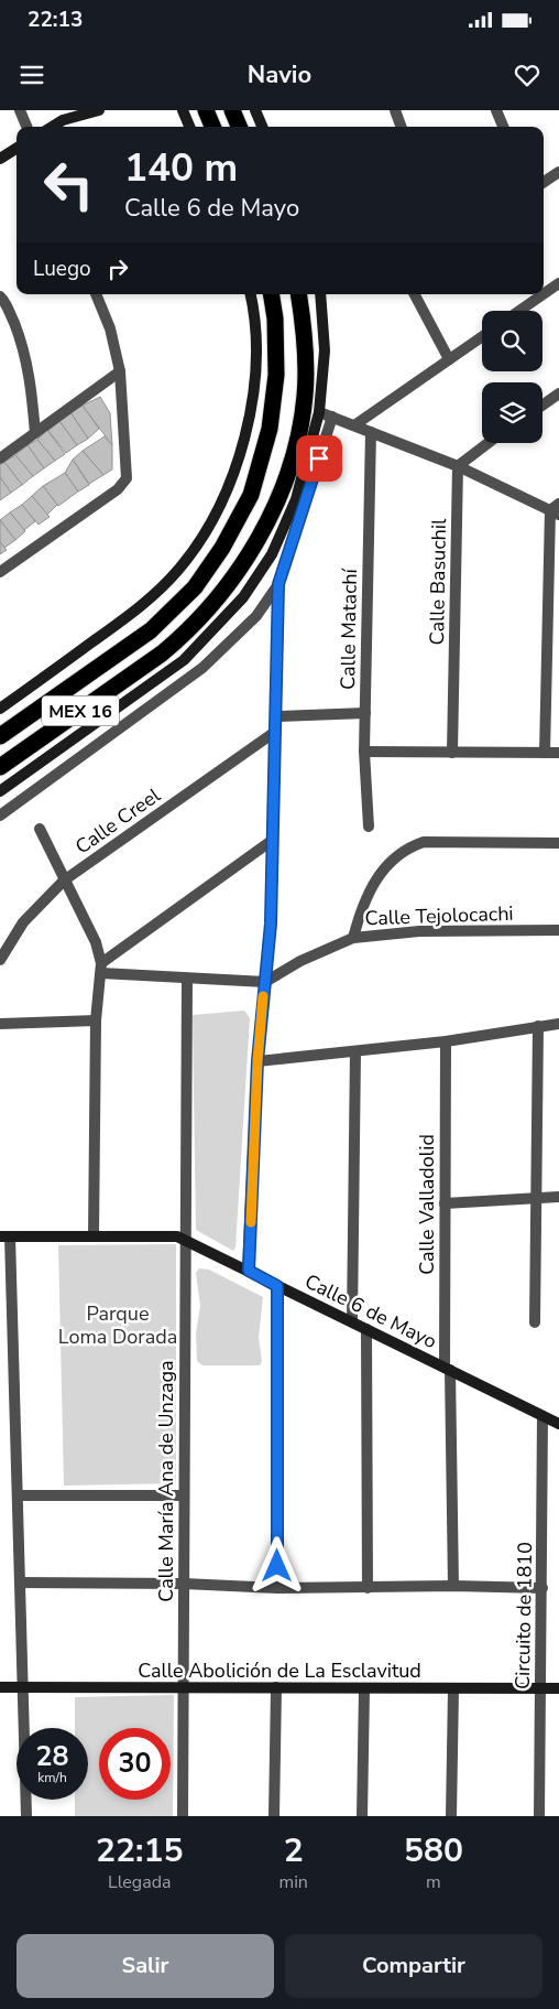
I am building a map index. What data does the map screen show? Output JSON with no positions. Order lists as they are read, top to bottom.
{
  "streets": {
    "highway": ["MEX 16"],
    "main road": ["Calle 6 de Mayo", "Calle Abolición de La Esclavitud"],
    "street": [
      "Calle Basuchil",
      "Calle Matachí",
      "Calle Creel",
      "Calle Tejolocachi",
      "Calle Valladolid",
      "Calle María Ana de Unzaga",
      "Circuito de 1810"
    ]
  },
  "crossings": [
    ["Calle Valladolid", "Calle 6 de Mayo"],
    ["Calle 6 de Mayo", "Calle María Ana de Unzaga"],
    ["Calle 6 de Mayo", "Circuito de 1810"],
    ["Calle María Ana de Unzaga", "Calle Abolición de La Esclavitud"],
    ["Circuito de 1810", "Calle Abolición de La Esclavitud"]
  ],
  "parks": ["Parque Loma Dorada"],
  "page": {
    "status": "22:13",
    "header": "Navio",
    "turn": ["140 m", "Calle 6 de Mayo"],
    "then": "Luego",
    "speed": "28 km/h",
    "limit": "30",
    "eta": [
      "22:15",
      "Llegada",
      "2",
      "min",
      "580",
      "m"
    ],
    "buttons": ["Salir", "Compartir"]
  }
}
